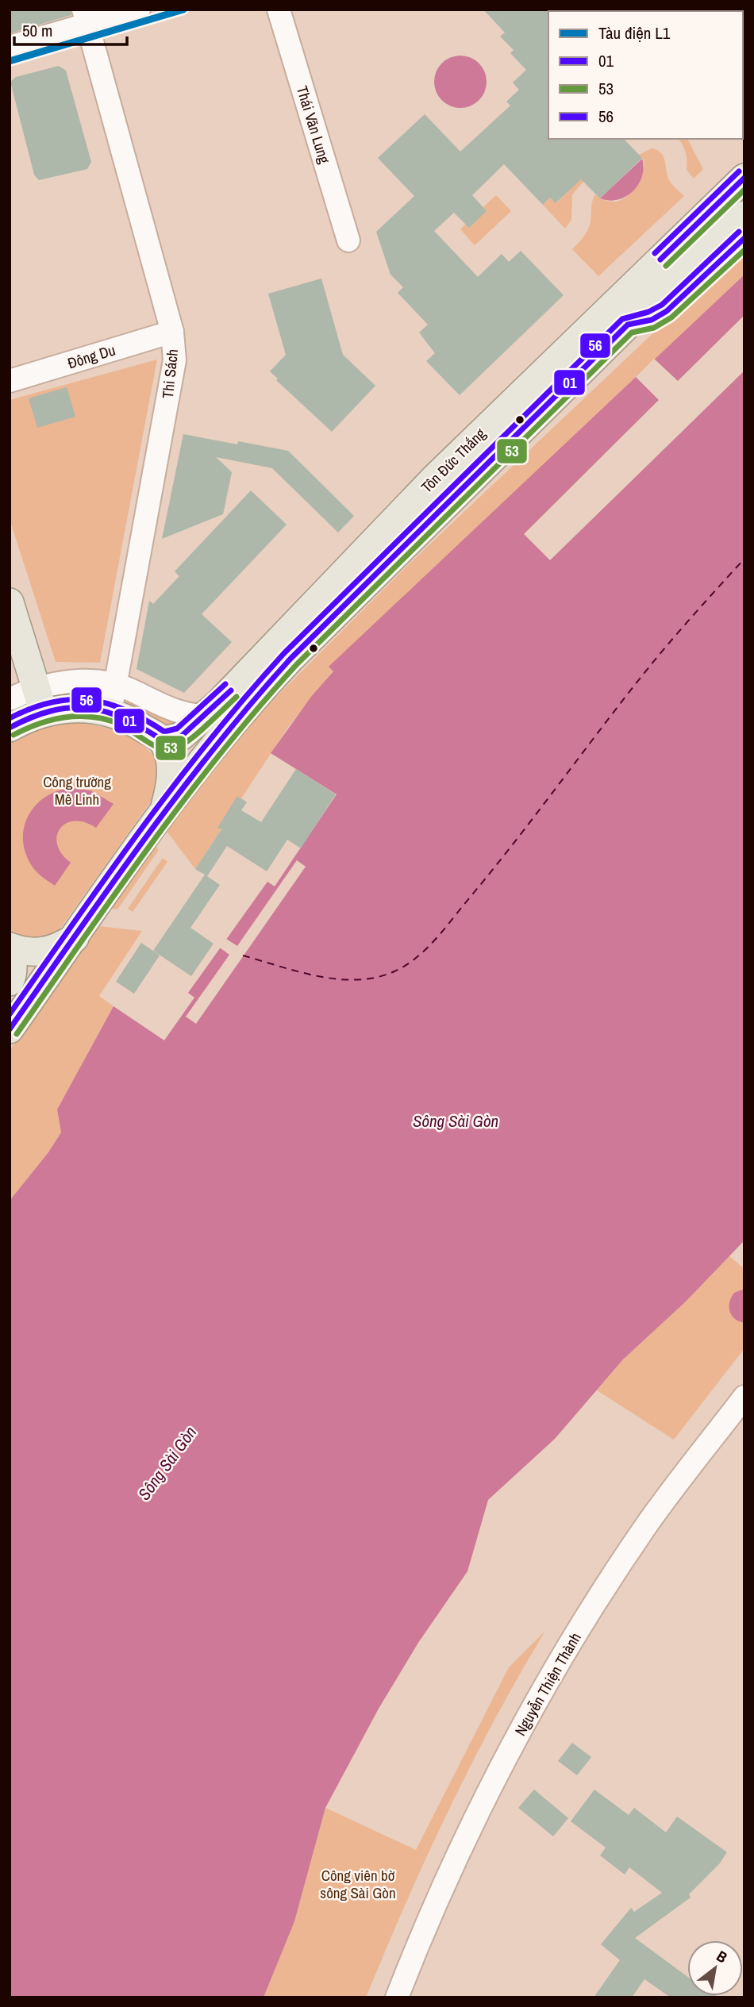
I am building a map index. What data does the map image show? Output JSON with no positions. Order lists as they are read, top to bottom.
{
  "streets": {
    "main road": ["Tôn Đức Thắng"],
    "street": [
      "Thái Văn Lung",
      "Đông Du",
      "Thi Sách",
      "Nguyễn Thiện Thành"
    ]
  },
  "crossings": [
    ["Đông Du", "Thi Sách"]
  ],
  "water": ["Sông Sài Gòn"],
  "parks": ["Công trường Mê Linh", "Công viên bờ sông Sài Gòn"],
  "lines": [
    "metro line L1",
    "transit line 56",
    "transit line 01",
    "transit line 53"
  ],
  "legend": [
    "Tàu điện L1",
    "01",
    "53",
    "56"
  ],
  "scale_bar": "50 m",
  "north": "top right"
}
